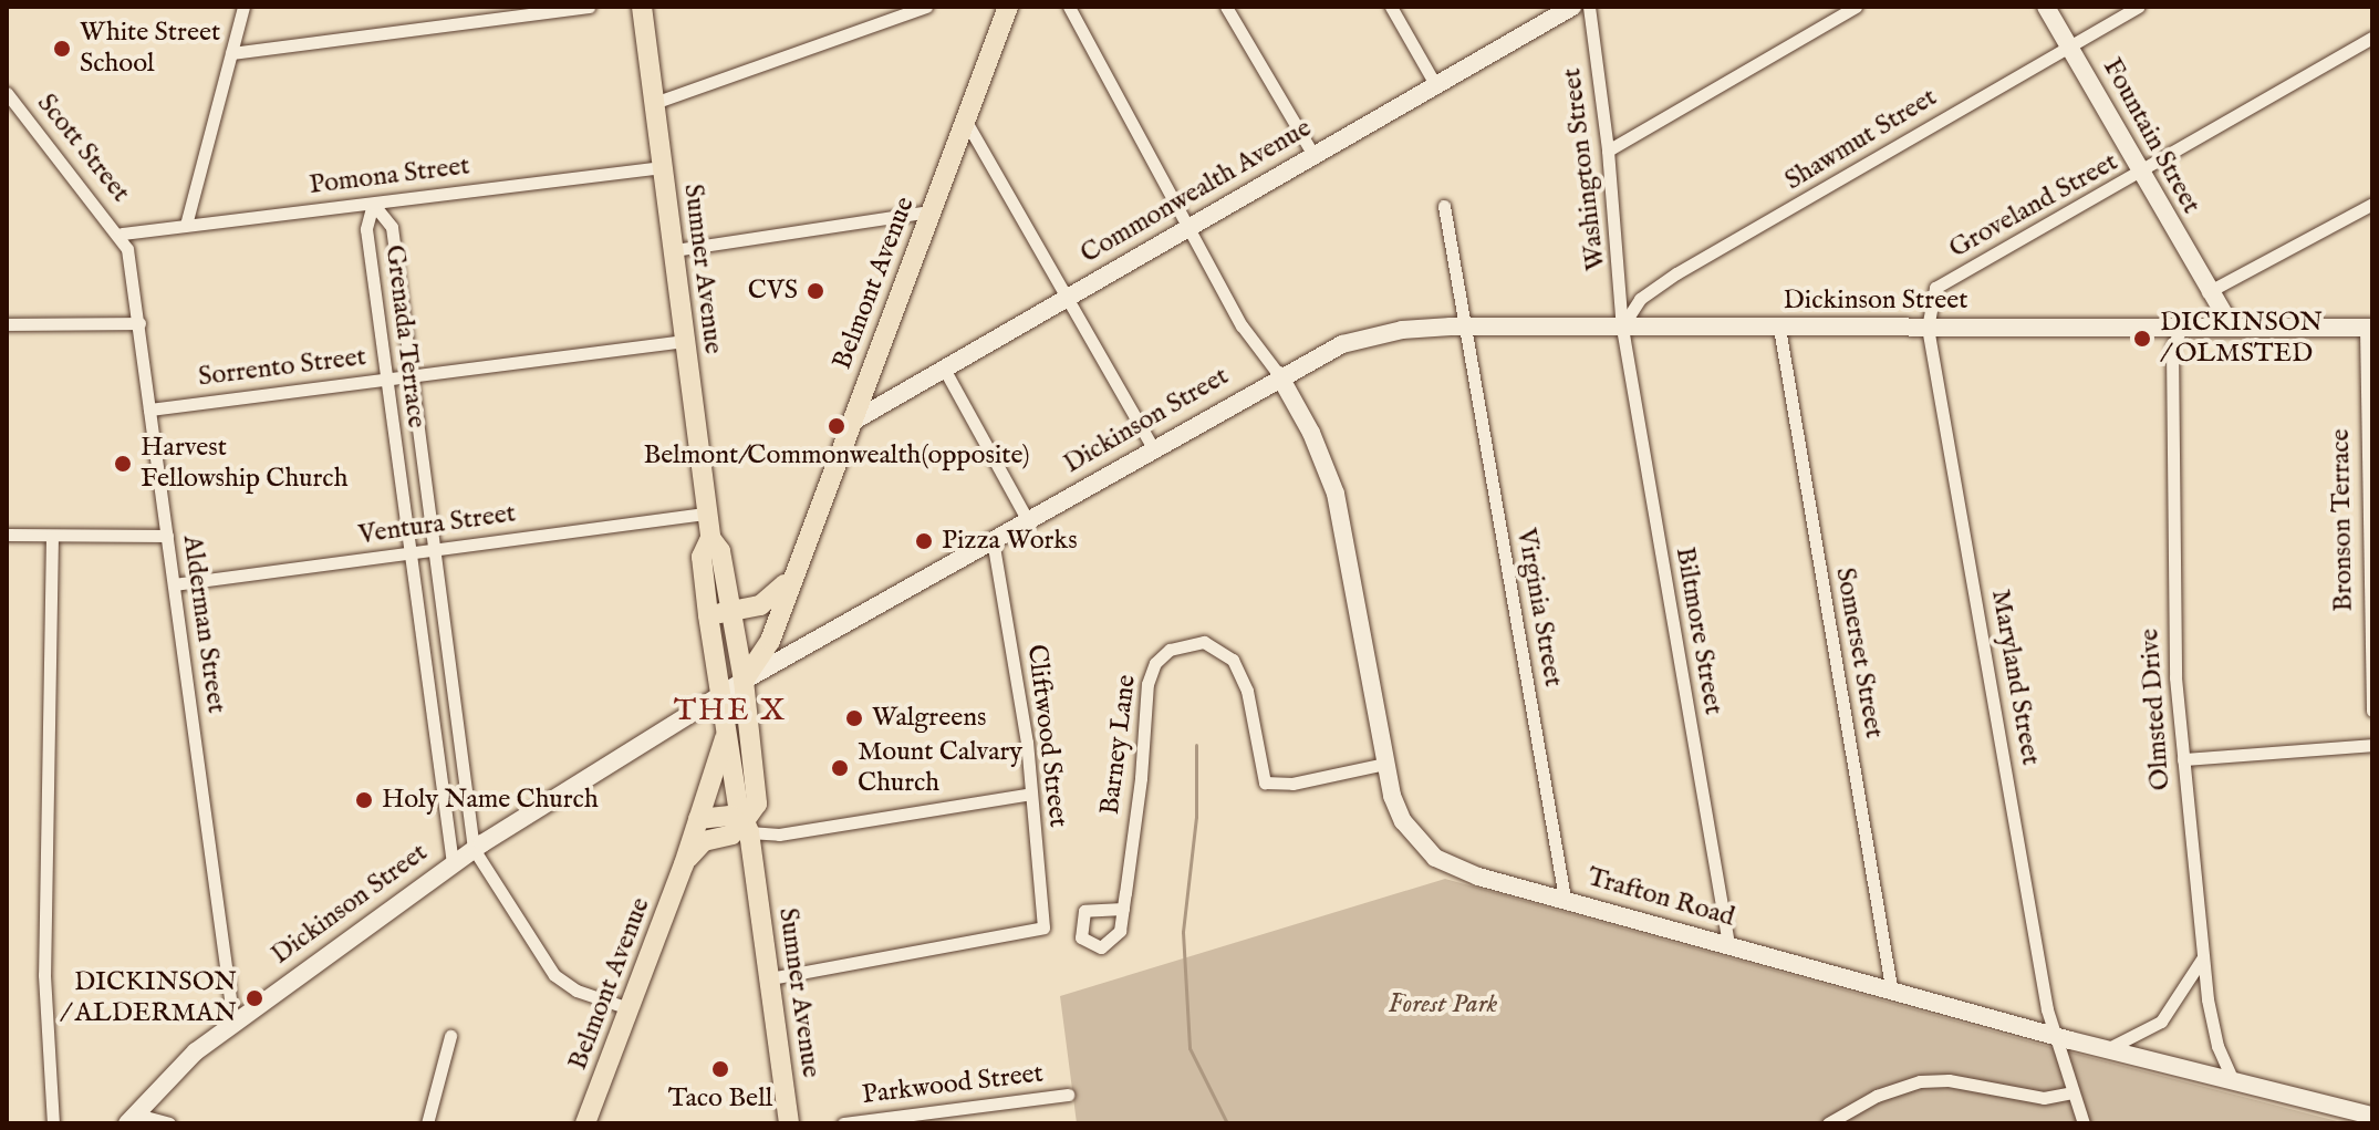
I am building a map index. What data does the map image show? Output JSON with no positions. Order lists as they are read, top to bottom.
{
  "streets": {
    "main road": ["Sumner Avenue", "Belmont Avenue"],
    "street": [
      "Fountain Street",
      "Shawmut Street",
      "Scott Street",
      "Washington Street",
      "Pomona Street",
      "Commonwealth Avenue",
      "Groveland Street",
      "Dickinson Street",
      "Grenada Terrace",
      "Sorrento Street",
      "Bronson Terrace",
      "Ventura Street",
      "Virginia Street",
      "Alderman Street",
      "Biltmore Street",
      "Somerset Street",
      "Maryland Street",
      "Olmsted Drive",
      "Cliftwood Street",
      "Barney Lane",
      "Trafton Road",
      "Parkwood Street"
    ]
  },
  "crossings": [
    ["Fountain Street", "Shawmut Street"],
    ["Fountain Street", "Groveland Street"],
    ["Fountain Street", "Dickinson Street"],
    ["Shawmut Street", "Washington Street"],
    ["Shawmut Street", "Dickinson Street"],
    ["Shawmut Street", "Biltmore Street"],
    ["Scott Street", "Pomona Street"],
    ["Scott Street", "Alderman Street"],
    ["Washington Street", "Dickinson Street"],
    ["Washington Street", "Biltmore Street"],
    ["Pomona Street", "Sumner Avenue"],
    ["Pomona Street", "Grenada Terrace"],
    ["Pomona Street", "Alderman Street"],
    ["Commonwealth Avenue", "Belmont Avenue"],
    ["Groveland Street", "Dickinson Street"],
    ["Groveland Street", "Maryland Street"],
    ["Sumner Avenue", "Belmont Avenue"],
    ["Sumner Avenue", "Dickinson Street"],
    ["Sumner Avenue", "Sorrento Street"],
    ["Sumner Avenue", "Ventura Street"],
    ["Sumner Avenue", "Cliftwood Street"],
    ["Belmont Avenue", "Dickinson Street"],
    ["Dickinson Street", "Grenada Terrace"],
    ["Dickinson Street", "Bronson Terrace"],
    ["Dickinson Street", "Virginia Street"],
    ["Dickinson Street", "Alderman Street"],
    ["Dickinson Street", "Biltmore Street"],
    ["Dickinson Street", "Somerset Street"],
    ["Dickinson Street", "Maryland Street"],
    ["Dickinson Street", "Olmsted Drive"],
    ["Dickinson Street", "Cliftwood Street"],
    ["Dickinson Street", "Trafton Road"],
    ["Grenada Terrace", "Sorrento Street"],
    ["Grenada Terrace", "Ventura Street"],
    ["Sorrento Street", "Alderman Street"],
    ["Ventura Street", "Alderman Street"],
    ["Virginia Street", "Trafton Road"],
    ["Biltmore Street", "Trafton Road"],
    ["Somerset Street", "Trafton Road"],
    ["Maryland Street", "Trafton Road"],
    ["Olmsted Drive", "Trafton Road"],
    ["Barney Lane", "Trafton Road"]
  ],
  "districts": ["THE X"],
  "parks": ["Forest Park"],
  "places": [
    "White Street School",
    "CVS",
    "DICKINSON / OLMSTED",
    "Belmont/Commonwealth(opposite)",
    "Harvest Fellowship Church",
    "Pizza Works",
    "Walgreens",
    "Mount Calvary Church",
    "Holy Name Church",
    "DICKINSON / ALDERMAN",
    "Taco Bell"
  ]
}
